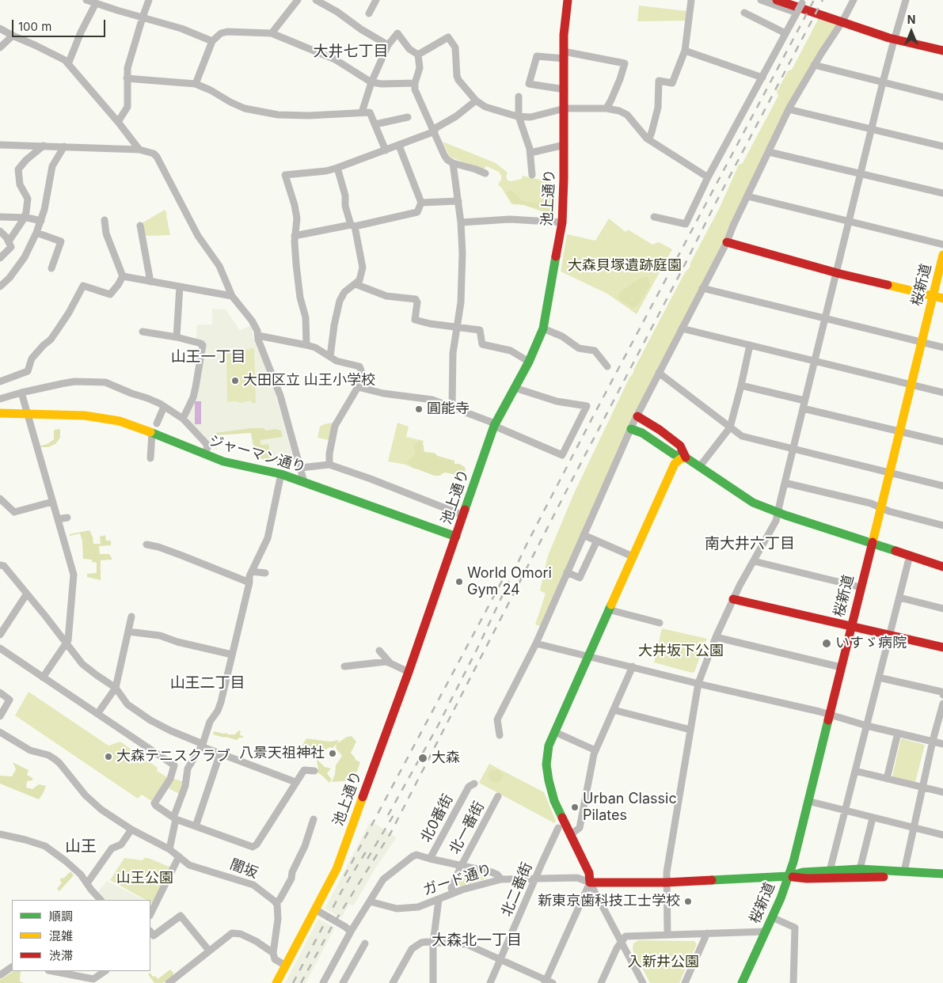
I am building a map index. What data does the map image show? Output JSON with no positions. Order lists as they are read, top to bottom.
{
  "streets": {
    "street": [
      "池上通り",
      "桜新道",
      "ジャーマン通り",
      "北0番街",
      "北一番街",
      "闇坂",
      "ガード通り",
      "北二番街"
    ]
  },
  "crossings": [
    ["池上通り", "ジャーマン通り"],
    ["北0番街", "ガード通り"],
    ["北一番街", "ガード通り"],
    ["ガード通り", "北二番街"]
  ],
  "districts": [
    "大井七丁目",
    "山王一丁目",
    "南大井六丁目",
    "山王二丁目",
    "山王",
    "大森北一丁目"
  ],
  "parks": [
    "大森貝塚遺跡庭園",
    "大井坂下公園",
    "山王公園",
    "入新井公園"
  ],
  "places": [
    "大田区立 山王小学校",
    "圓能寺",
    "World Omori Gym 24",
    "いすゞ病院",
    "八景天祖神社",
    "大森テニスクラブ",
    "大森",
    "Urban Classic Pilates",
    "新東京歯科技工士学校"
  ],
  "legend": ["順調", "混雑", "渋滞"],
  "scale_bar": "100 m",
  "north": "top"
}
